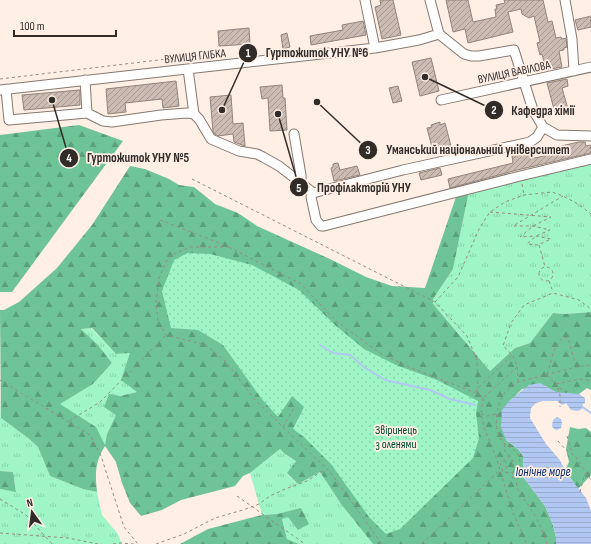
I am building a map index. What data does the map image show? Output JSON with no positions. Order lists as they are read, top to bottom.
{
  "streets": {
    "street": ["ВУЛИЦЯ ГЛІБКА", "ВУЛИЦЯ ВАВІЛОВА"]
  },
  "water": ["Іонічне море"],
  "parks": ["Звіринець з оленями"],
  "places": [
    "Кафедра хімії",
    "Гуртожиток УНУ №5",
    "Уманський національний університет",
    "Гуртожиток УНУ №6",
    "Профілакторій УНУ"
  ],
  "scale_bar": "100 m",
  "north": "top"
}
